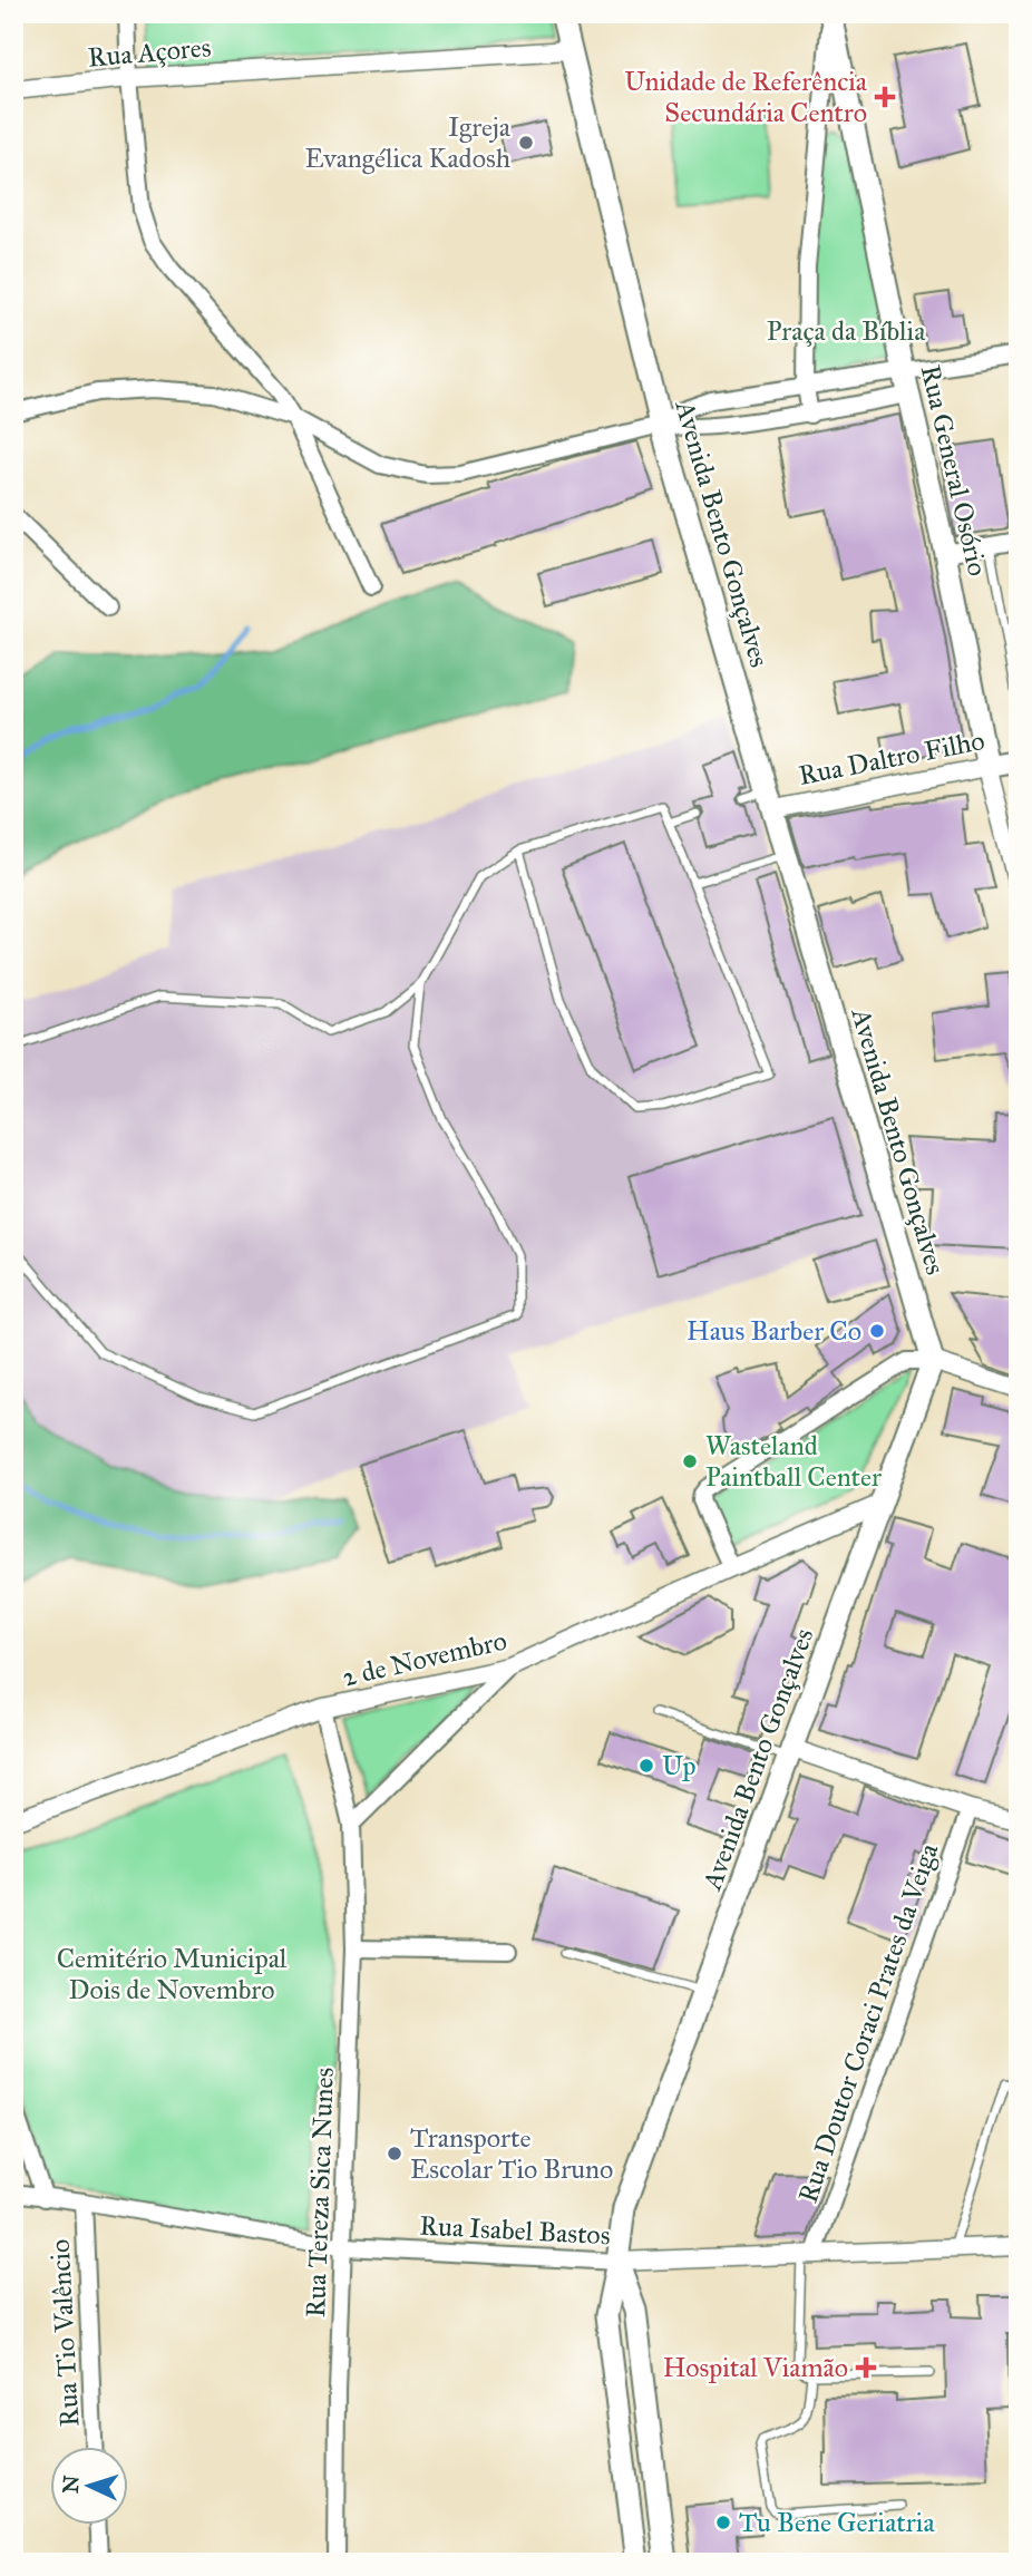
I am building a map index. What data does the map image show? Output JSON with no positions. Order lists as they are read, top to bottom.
{
  "streets": {
    "main road": ["Rua General Osório", "Avenida Bento Gonçalves", "Rua Daltro Filho"],
    "street": [
      "Rua Açores",
      "2 de Novembro",
      "Rua Doutor Coraci Prates da Veiga",
      "Rua Tereza Sica Nunes",
      "Rua Isabel Bastos",
      "Rua Tio Valêncio"
    ]
  },
  "crossings": [
    ["Rua Açores", "Avenida Bento Gonçalves"],
    ["Rua General Osório", "Rua Daltro Filho"],
    ["Avenida Bento Gonçalves", "Rua Daltro Filho"],
    ["Avenida Bento Gonçalves", "2 de Novembro"],
    ["Avenida Bento Gonçalves", "Rua Isabel Bastos"],
    ["2 de Novembro", "Rua Tereza Sica Nunes"],
    ["Rua Doutor Coraci Prates da Veiga", "Rua Isabel Bastos"],
    ["Rua Tereza Sica Nunes", "Rua Isabel Bastos"],
    ["Rua Isabel Bastos", "Rua Tio Valêncio"]
  ],
  "parks": ["Praça da Bíblia", "Cemitério Municipal Dois de Novembro"],
  "places": {
    "health": ["Unidade de Referência Secundária Centro", "Hospital Viamão"],
    "other": [
      "Igreja Evangélica Kadosh",
      "Haus Barber Co",
      "Wasteland Paintball Center",
      "Up",
      "Transporte Escolar Tio Bruno",
      "Tu Bene Geriatria"
    ]
  },
  "north": "left"
}
